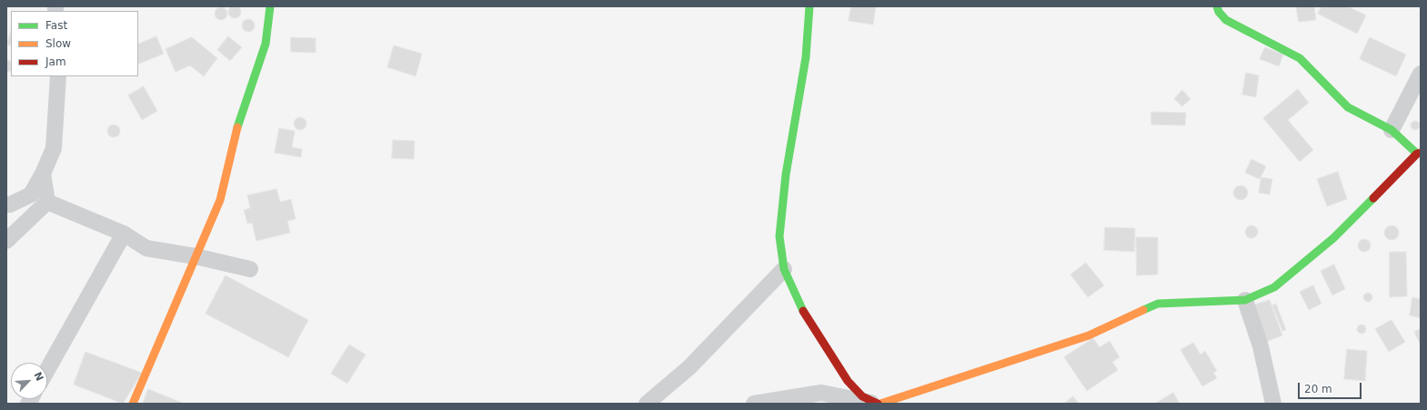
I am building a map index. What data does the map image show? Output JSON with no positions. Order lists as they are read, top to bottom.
{
  "legend": ["Fast", "Slow", "Jam"],
  "scale_bar": "20 m",
  "north": "top right"
}
